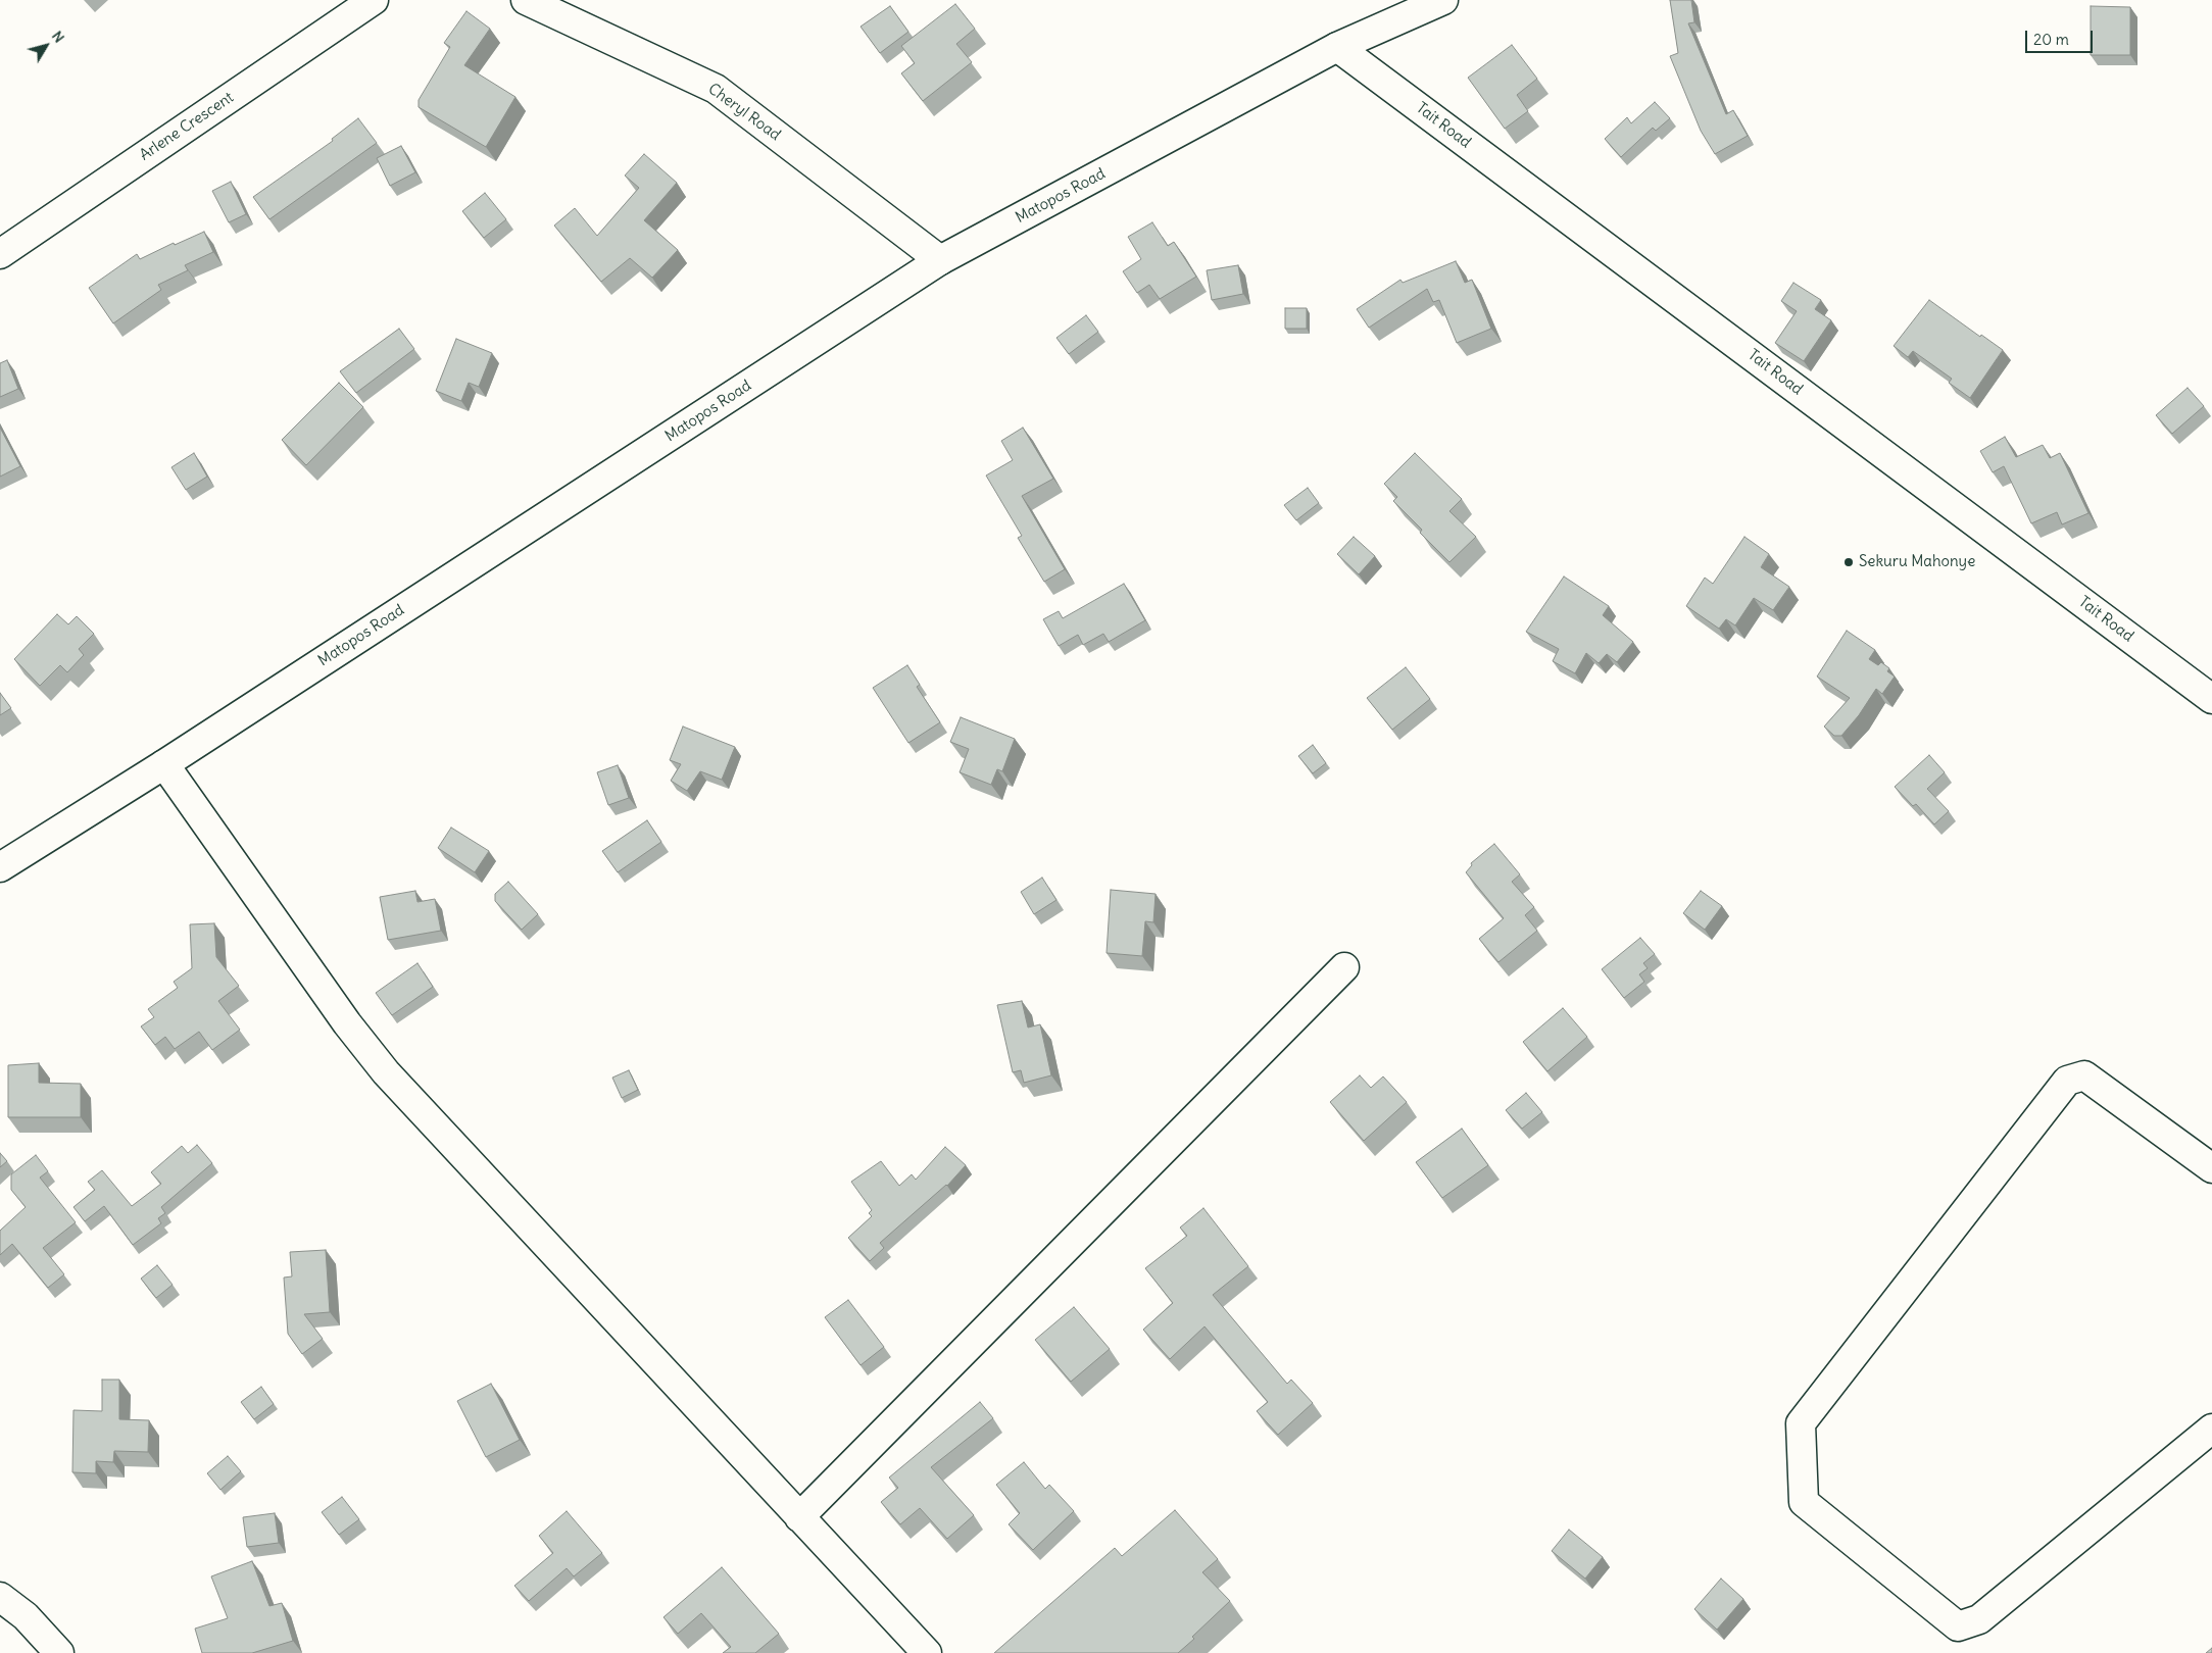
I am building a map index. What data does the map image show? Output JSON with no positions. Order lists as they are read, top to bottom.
{
  "streets": {
    "street": [
      "Cheryl Road",
      "Tait Road",
      "Arlene Crescent",
      "Matopos Road"
    ]
  },
  "crossings": [
    ["Cheryl Road", "Matopos Road"],
    ["Tait Road", "Matopos Road"]
  ],
  "places": ["Sekuru Mahonye"],
  "scale_bar": "20 m",
  "north": "top right"
}
